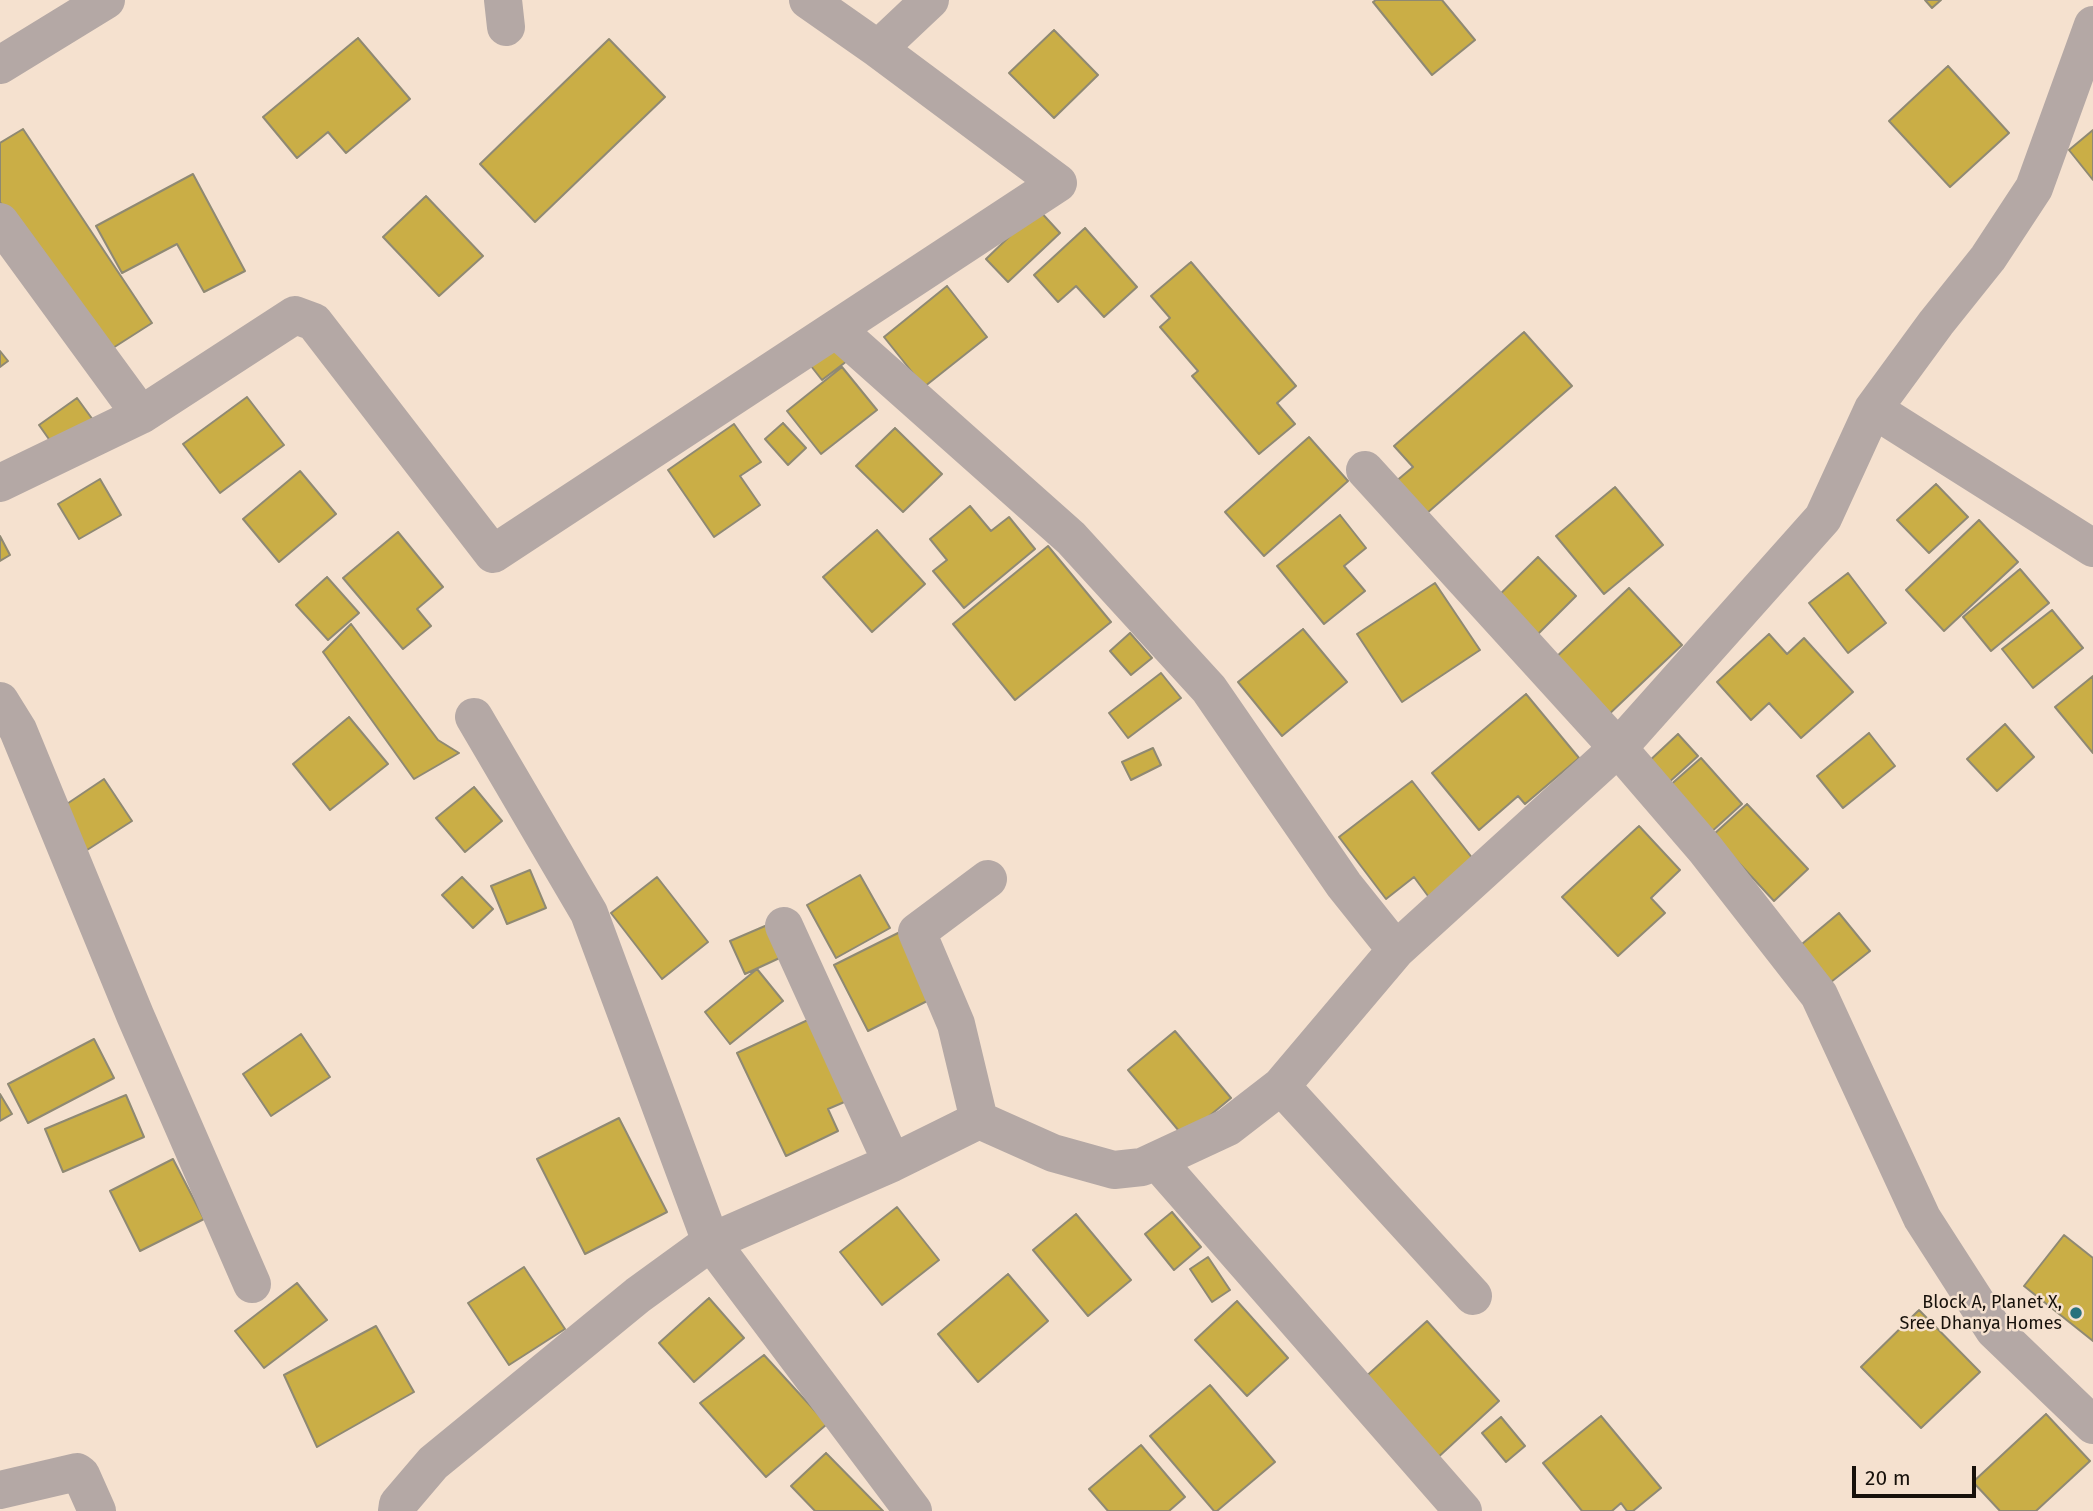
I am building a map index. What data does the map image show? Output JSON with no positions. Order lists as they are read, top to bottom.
{
  "places": ["Block A, Planet X, Sree Dhanya Homes"],
  "scale_bar": "20 m"
}
